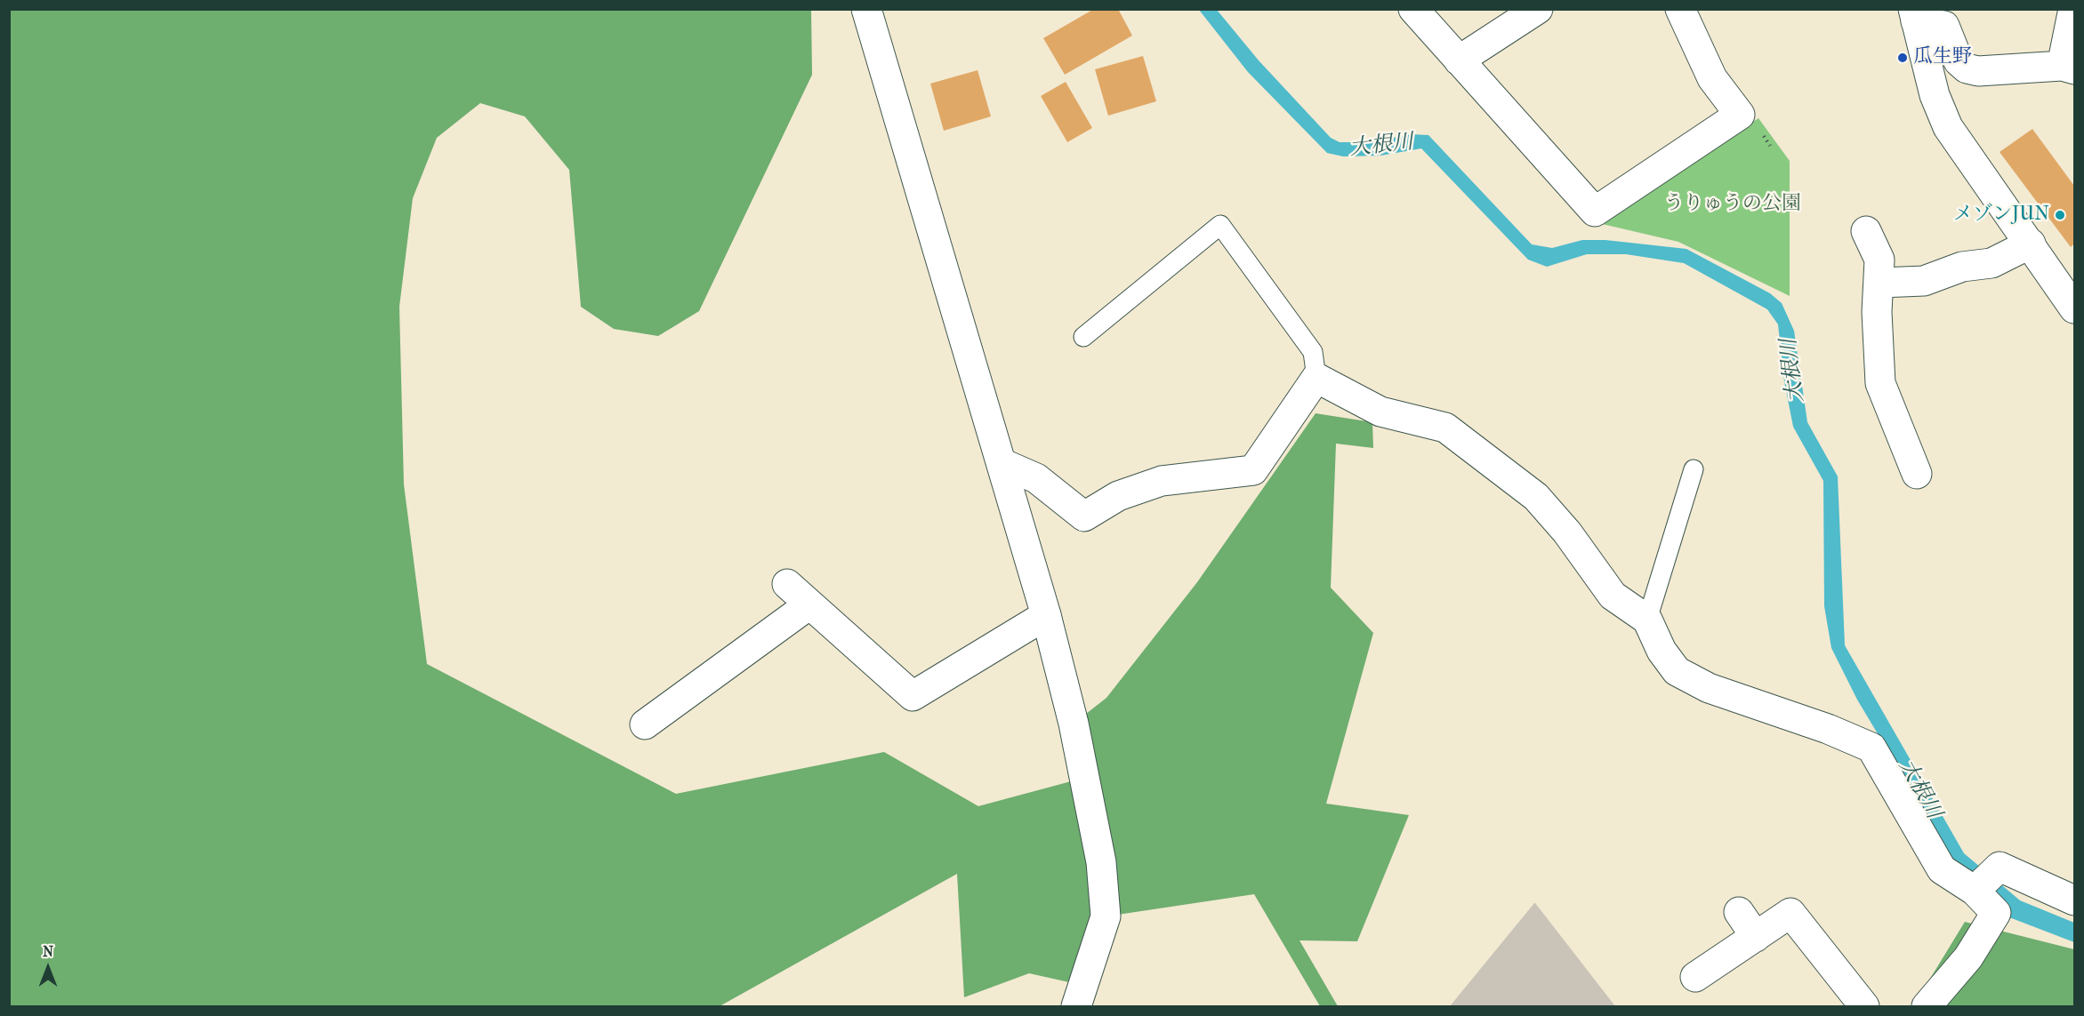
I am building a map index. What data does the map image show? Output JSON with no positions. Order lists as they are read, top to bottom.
{
  "water": ["大根川"],
  "parks": ["うりゅうの公園"],
  "places": ["瓜生野", "メゾンJUN"],
  "north": "top"
}
